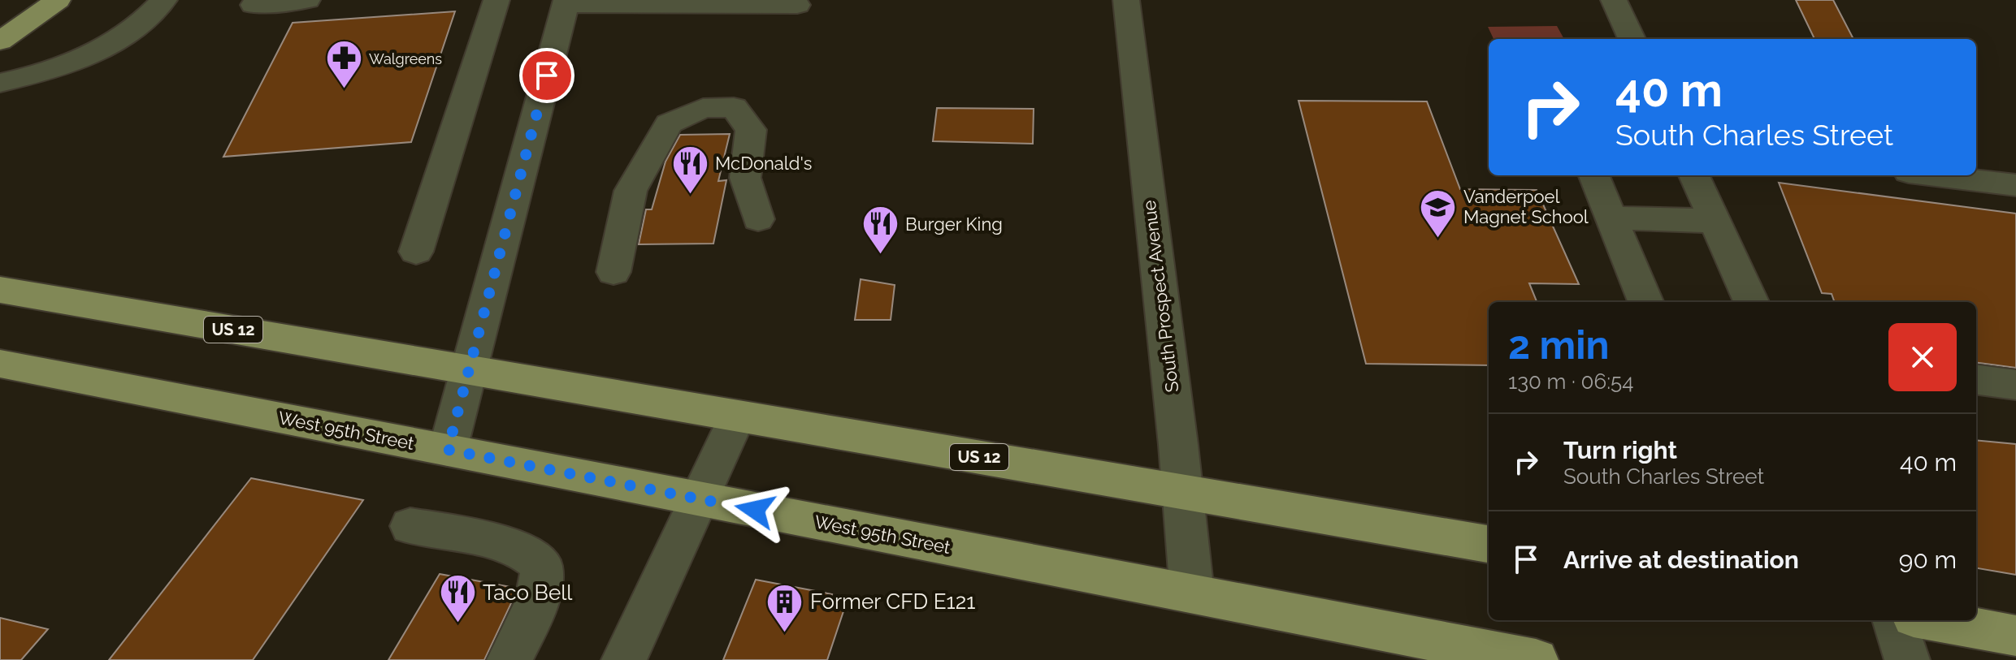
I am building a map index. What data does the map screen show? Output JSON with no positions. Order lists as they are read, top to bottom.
{
  "streets": {
    "main road": ["US 12", "West 95th Street"],
    "street": ["South Prospect Avenue"]
  },
  "crossings": [
    ["South Prospect Avenue", "US 12"],
    ["South Prospect Avenue", "West 95th Street"]
  ],
  "places": {
    "pharmacy": ["Walgreens"],
    "restaurant": ["McDonald's", "Burger King", "Taco Bell"],
    "school or university": ["Vanderpoel Magnet School"],
    "building": ["Former CFD E121"]
  },
  "page": {
    "turn": ["40 m", "South Charles Street"],
    "heading": ["2 min", "130 m · 06:54"],
    "list": [
      {
        "name": "Turn right",
        "note": "South Charles Street",
        "value": "40 m"
      },
      {
        "name": "Arrive at destination",
        "value": "90 m"
      }
    ]
  }
}
